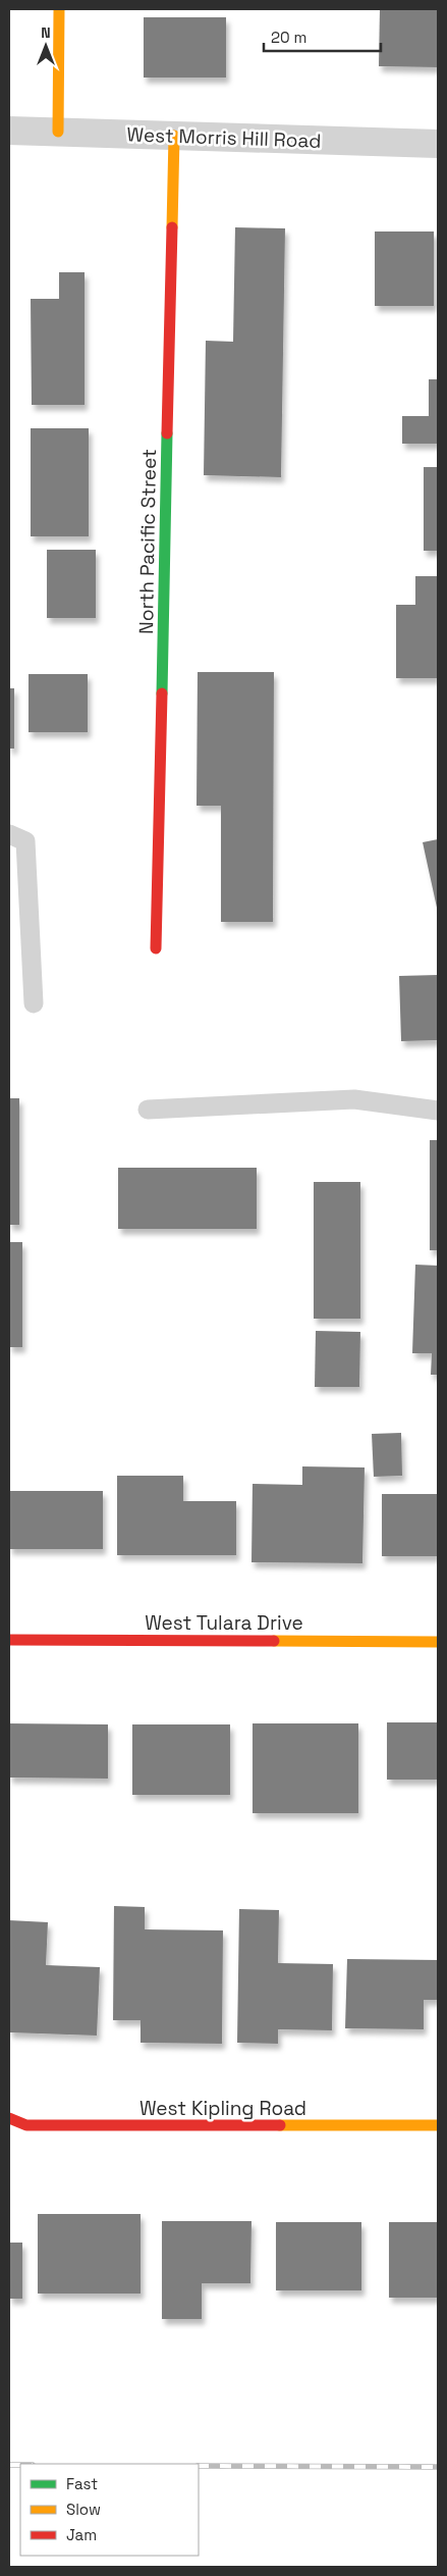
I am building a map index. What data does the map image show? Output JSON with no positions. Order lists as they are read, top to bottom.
{
  "streets": {
    "street": [
      "West Morris Hill Road",
      "North Pacific Street",
      "West Tulara Drive",
      "West Kipling Road"
    ]
  },
  "crossings": [
    ["West Morris Hill Road", "North Pacific Street"]
  ],
  "legend": ["Fast", "Slow", "Jam"],
  "scale_bar": "20 m",
  "north": "top"
}
